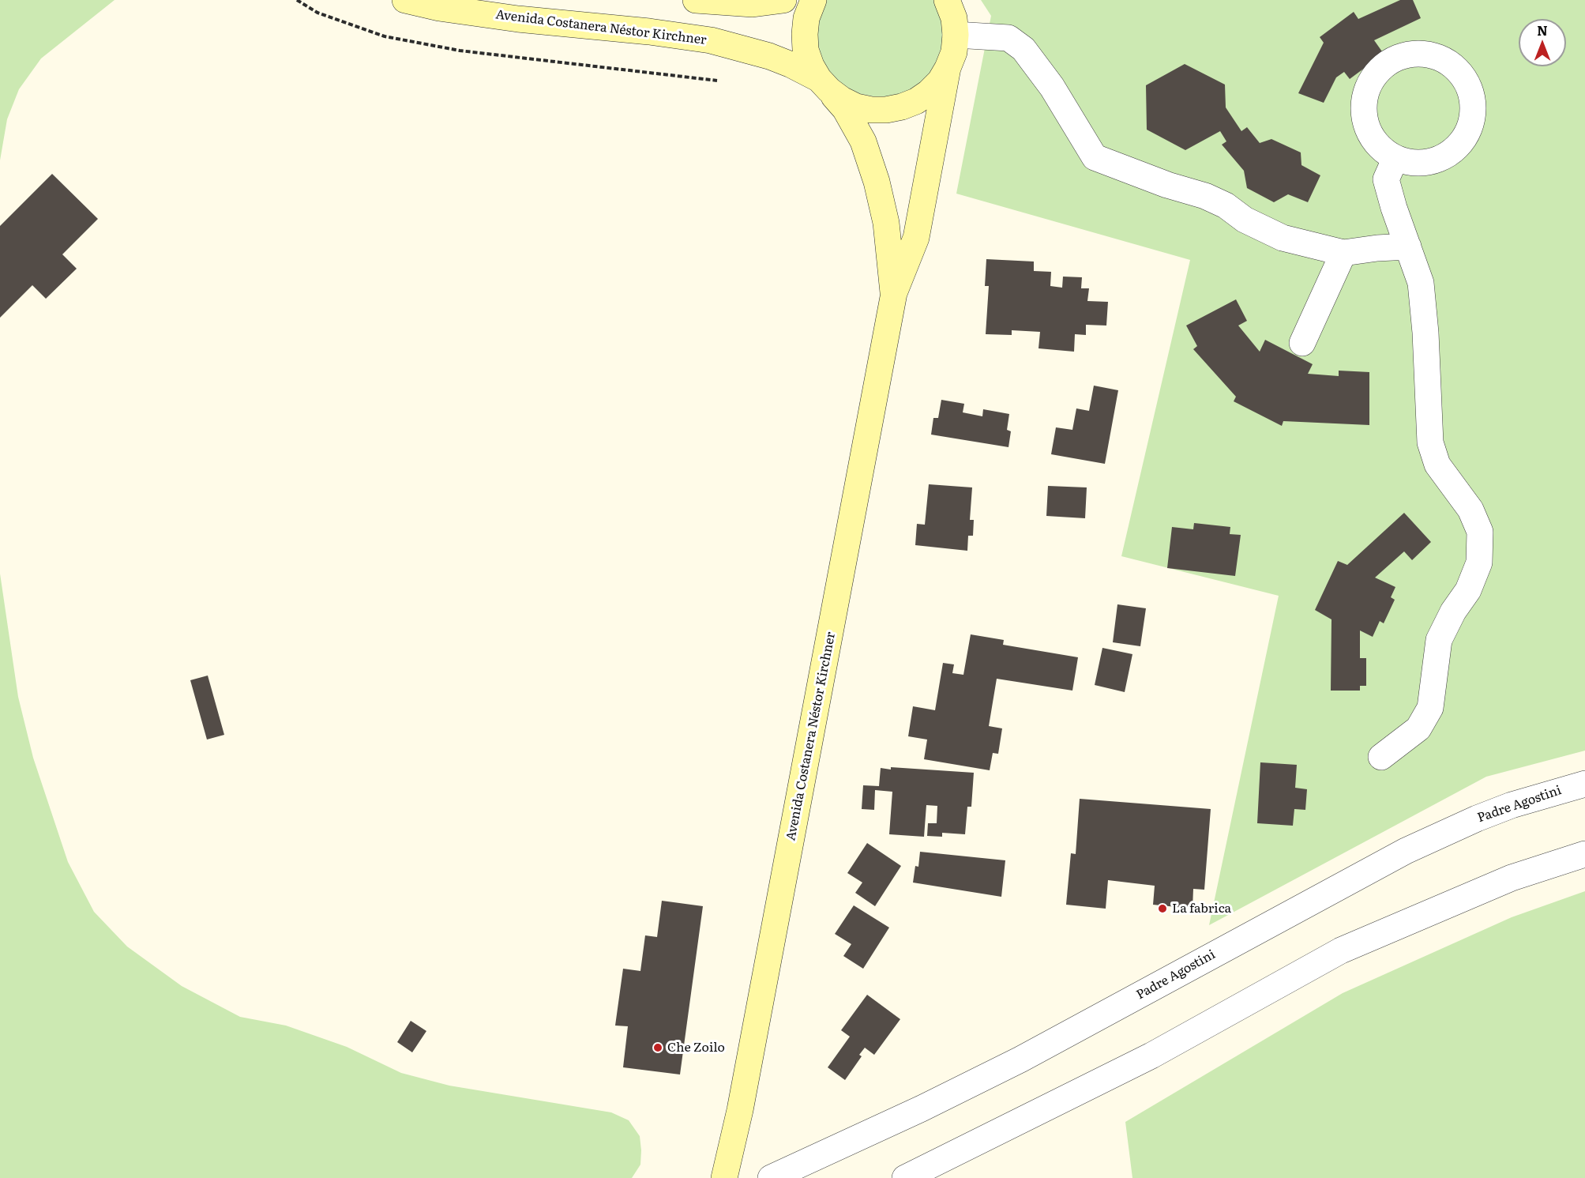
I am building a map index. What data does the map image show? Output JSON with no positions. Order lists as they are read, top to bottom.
{
  "streets": {
    "main road": ["Avenida Costanera Néstor Kirchner"],
    "street": ["Padre Agostini"]
  },
  "places": ["La fabrica", "Che Zoilo"],
  "north": "top"
}
